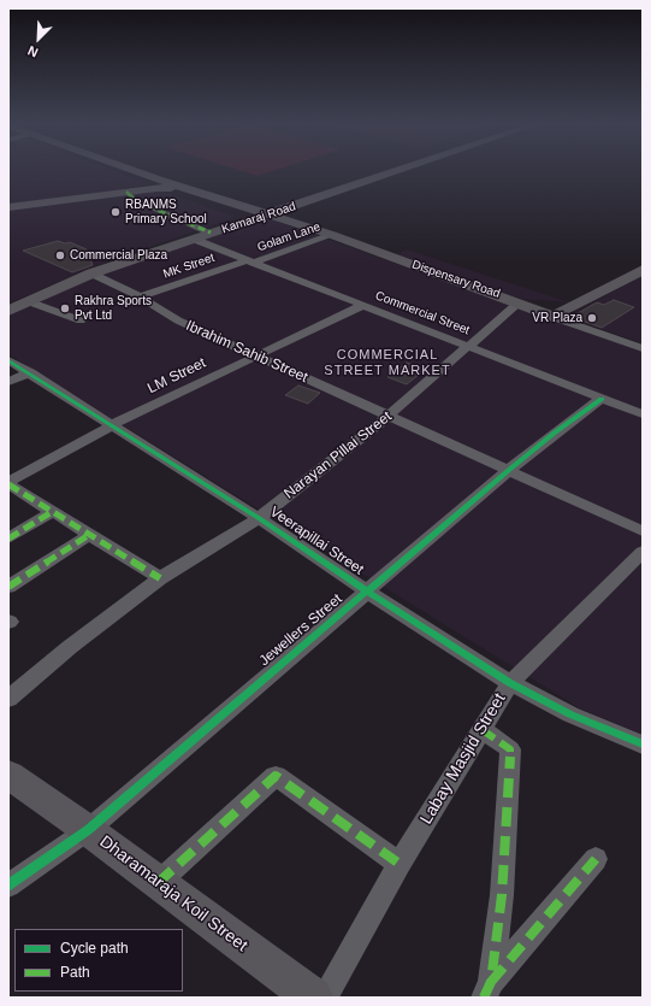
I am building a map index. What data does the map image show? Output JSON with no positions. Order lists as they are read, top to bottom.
{
  "streets": {
    "main road": ["Kamaraj Road", "Dispensary Road", "Dharamaraja Koil Street"],
    "street": [
      "Golam Lane",
      "MK Street",
      "Commercial Street",
      "Ibrahim Sahib Street",
      "LM Street",
      "Narayan Pillai Street",
      "Veerapillai Street",
      "Jewellers Street",
      "Labay Masjid Street"
    ]
  },
  "crossings": [
    ["Kamaraj Road", "Dispensary Road"],
    ["Kamaraj Road", "Commercial Street"],
    ["Kamaraj Road", "Ibrahim Sahib Street"],
    ["Golam Lane", "MK Street"],
    ["Golam Lane", "Dispensary Road"],
    ["Golam Lane", "Commercial Street"],
    ["MK Street", "Commercial Street"],
    ["MK Street", "Ibrahim Sahib Street"],
    ["Dispensary Road", "Narayan Pillai Street"],
    ["Commercial Street", "LM Street"],
    ["Commercial Street", "Narayan Pillai Street"],
    ["Commercial Street", "Jewellers Street"],
    ["Ibrahim Sahib Street", "LM Street"],
    ["Ibrahim Sahib Street", "Narayan Pillai Street"],
    ["Ibrahim Sahib Street", "Jewellers Street"],
    ["LM Street", "Veerapillai Street"],
    ["Narayan Pillai Street", "Veerapillai Street"],
    ["Veerapillai Street", "Jewellers Street"],
    ["Veerapillai Street", "Labay Masjid Street"],
    ["Jewellers Street", "Dharamaraja Koil Street"]
  ],
  "districts": ["COMMERCIAL STREET MARKET"],
  "places": [
    "RBANMS Primary School",
    "Commercial Plaza",
    "Rakhra Sports Pvt Ltd",
    "VR Plaza"
  ],
  "legend": ["Cycle path", "Path"],
  "north": "bottom left"
}
